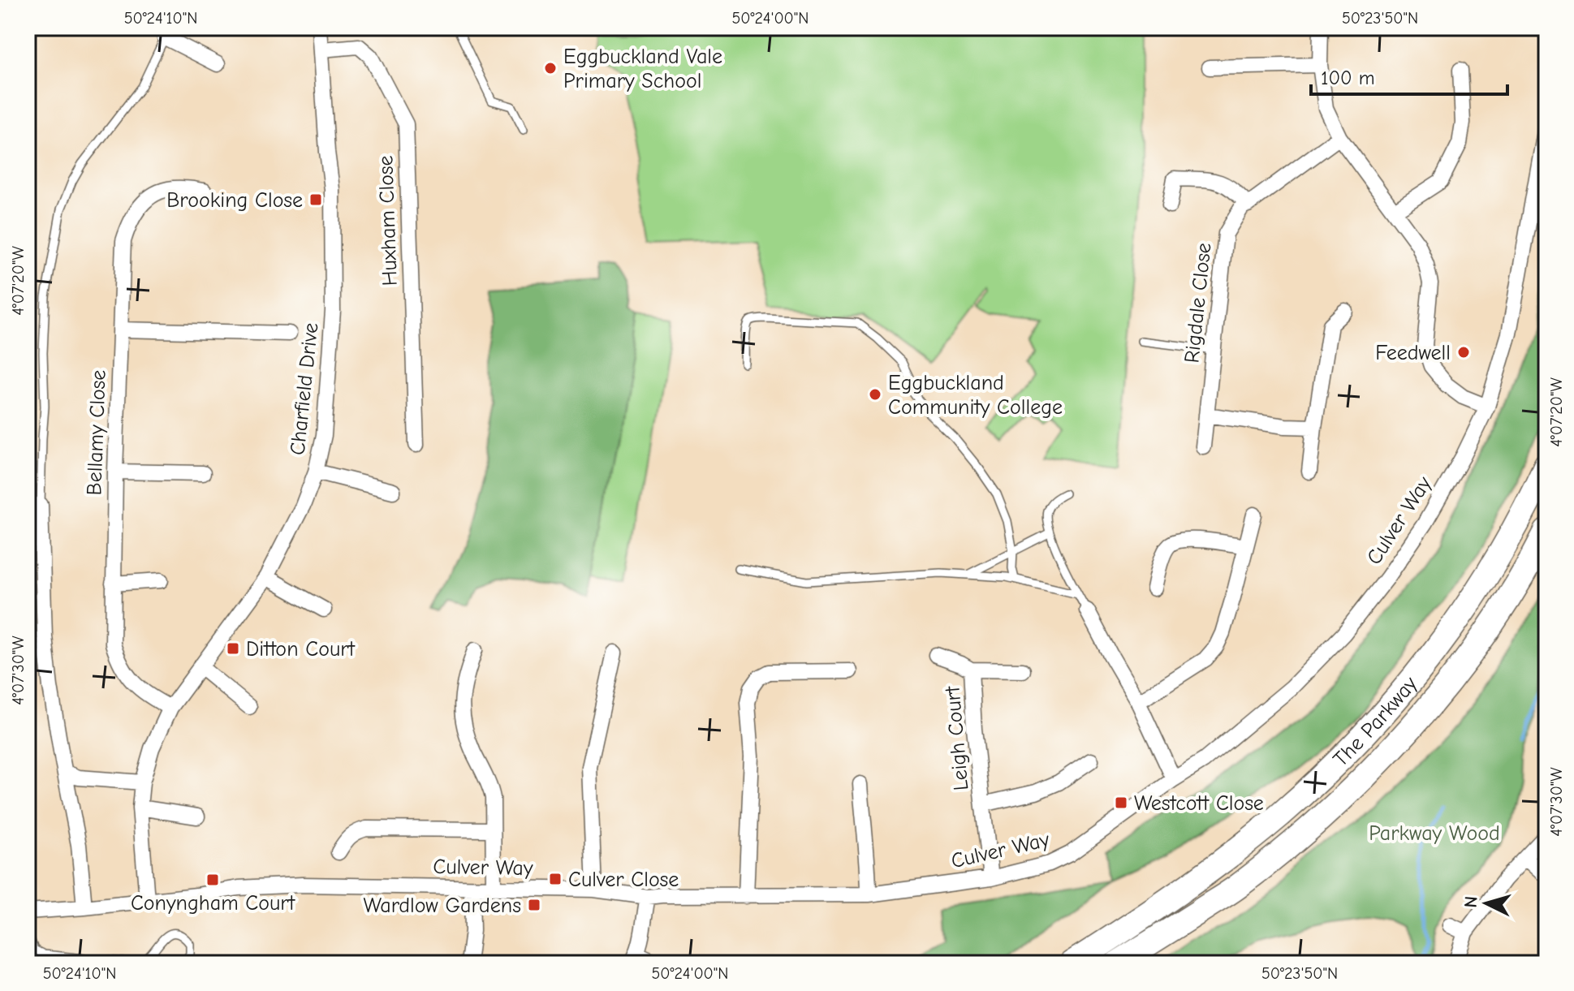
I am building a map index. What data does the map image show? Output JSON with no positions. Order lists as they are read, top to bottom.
{
  "streets": {
    "highway": ["The Parkway"],
    "street": [
      "Huxham Close",
      "Rigdale Close",
      "Charfield Drive",
      "Bellamy Close",
      "Culver Way",
      "Leigh Court"
    ]
  },
  "crossings": [
    ["Huxham Close", "Charfield Drive"],
    ["Charfield Drive", "Bellamy Close"],
    ["Charfield Drive", "Culver Way"],
    ["Culver Way", "Leigh Court"]
  ],
  "parks": ["Parkway Wood"],
  "places": {
    "other": ["Eggbuckland Vale Primary School", "Feedwell", "Eggbuckland Community College"],
    "transit": [
      "Brooking Close",
      "Ditton Court",
      "Westcott Close",
      "Culver Close",
      "Conyngham Court",
      "Wardlow Gardens"
    ]
  },
  "scale_bar": "100 m",
  "north": "left",
  "coordinates": [
    "50°24'10\"N",
    "50°24'00\"N",
    "50°23'50\"N",
    "4°07'20\"W",
    "4°07'30\"W"
  ]
}
